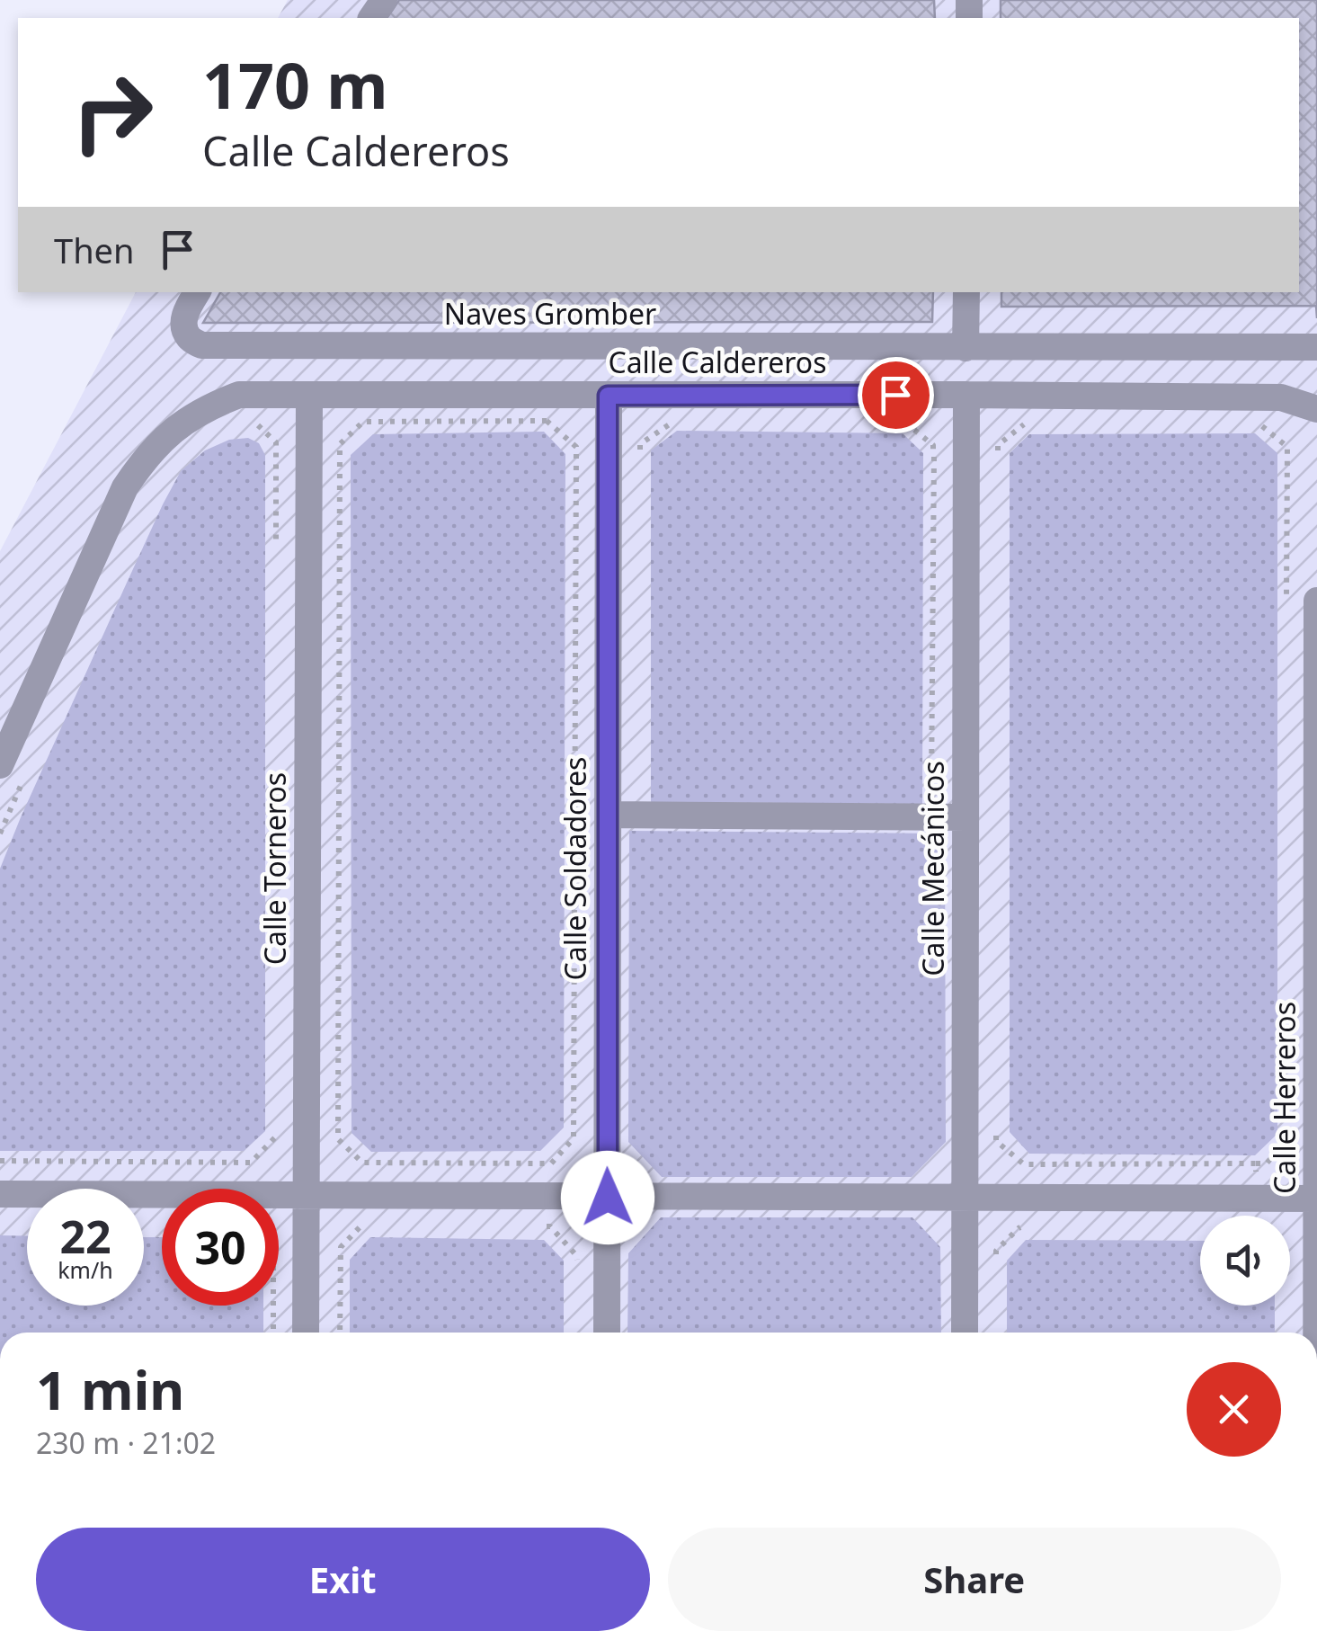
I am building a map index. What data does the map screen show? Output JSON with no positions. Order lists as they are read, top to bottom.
{
  "streets": {
    "street": [
      "Naves Gromber",
      "Calle Caldereros",
      "Calle Torneros",
      "Calle Soldadores",
      "Calle Mecánicos",
      "Calle Herreros"
    ]
  },
  "crossings": [
    ["Calle Caldereros", "Calle Torneros"],
    ["Calle Caldereros", "Calle Soldadores"],
    ["Calle Caldereros", "Calle Mecánicos"]
  ],
  "page": {
    "turn": ["170 m", "Calle Caldereros"],
    "then": "Then",
    "speed": "22 km/h",
    "limit": "30",
    "heading": ["1 min", "230 m · 21:02"],
    "buttons": ["Exit", "Share"]
  }
}
